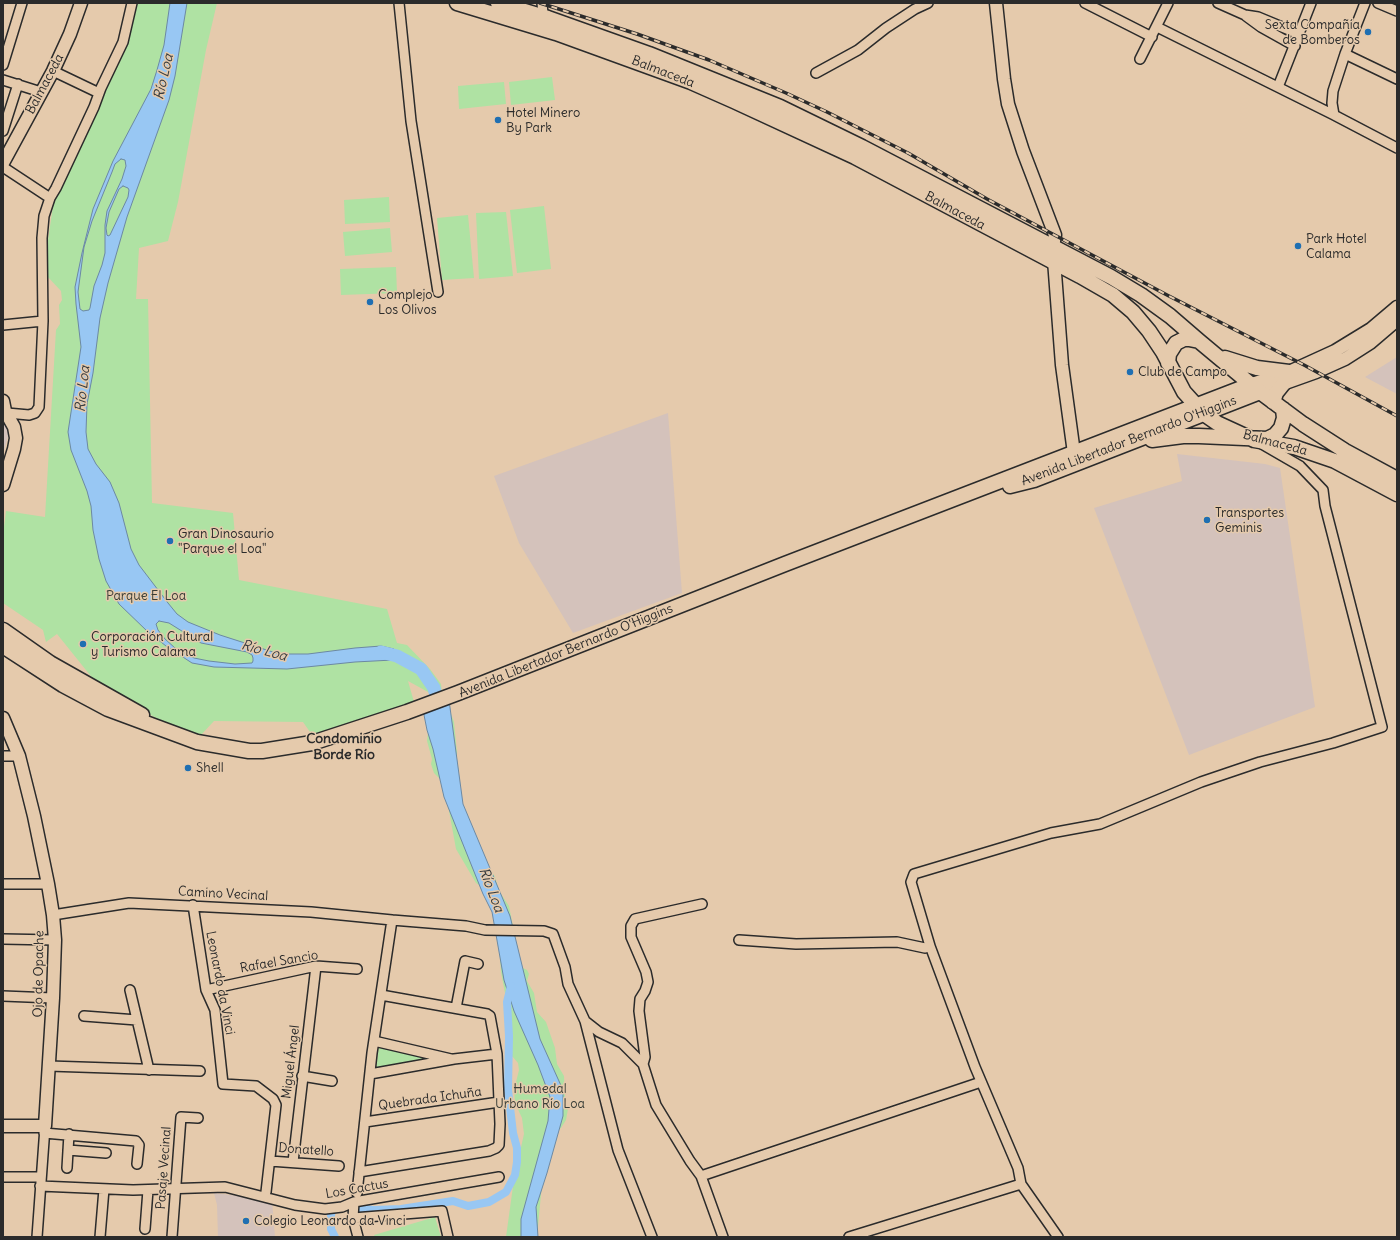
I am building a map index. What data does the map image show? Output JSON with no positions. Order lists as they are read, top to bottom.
{
  "streets": {
    "main road": ["Balmaceda", "Avenida Libertador Bernardo O'Higgins"],
    "street": [
      "Camino Vecinal",
      "Rafael Sancio",
      "Ojo de Opache",
      "Leonardo da Vinci",
      "Miguel Ángel",
      "Quebrada Ichuña",
      "Donatello",
      "Pasaje Vecinal",
      "Los Cactus"
    ]
  },
  "crossings": [
    ["Balmaceda", "Avenida Libertador Bernardo O'Higgins"],
    ["Camino Vecinal", "Ojo de Opache"],
    ["Camino Vecinal", "Leonardo da Vinci"],
    ["Rafael Sancio", "Leonardo da Vinci"],
    ["Rafael Sancio", "Miguel Ángel"],
    ["Ojo de Opache", "Los Cactus"],
    ["Leonardo da Vinci", "Donatello"],
    ["Miguel Ángel", "Donatello"],
    ["Pasaje Vecinal", "Los Cactus"]
  ],
  "districts": ["Condominio Borde Río"],
  "water": ["Río Loa"],
  "parks": ["Parque El Loa", "Humedal Urbano Río Loa"],
  "places": [
    "Sexta Compañía de Bomberos",
    "Hotel Minero By Park",
    "Park Hotel Calama",
    "Complejo Los Olivos",
    "Club de Campo",
    "Transportes Geminis",
    "Gran Dinosaurio \"Parque el Loa\"",
    "Corporación Cultural y Turismo Calama",
    "Shell",
    "Colegio Leonardo da Vinci"
  ]
}
